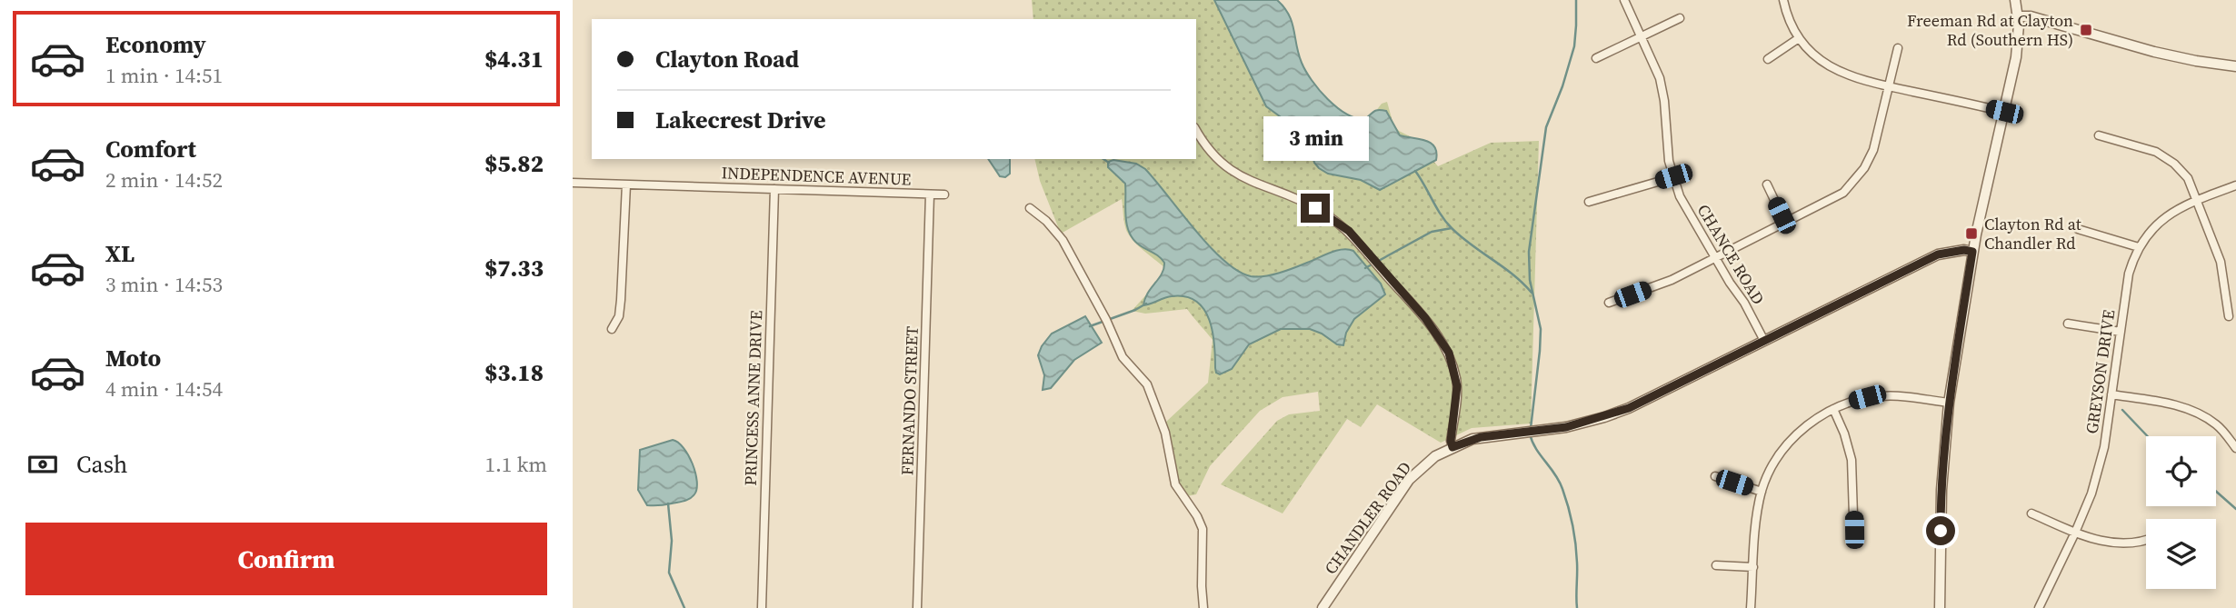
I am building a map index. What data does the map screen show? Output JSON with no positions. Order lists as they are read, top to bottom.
{
  "streets": {
    "street": [
      "INDEPENDENCE AVENUE",
      "CHANCE ROAD",
      "GREYSON DRIVE",
      "PRINCESS ANNE DRIVE",
      "FERNANDO STREET",
      "CHANDLER ROAD"
    ]
  },
  "crossings": [
    ["INDEPENDENCE AVENUE", "PRINCESS ANNE DRIVE"],
    ["INDEPENDENCE AVENUE", "FERNANDO STREET"],
    ["CHANCE ROAD", "CHANDLER ROAD"]
  ],
  "places": {
    "transit": ["Freeman Rd at Clayton Rd (Southern HS)", "Clayton Rd at Chandler Rd"]
  },
  "page": {
    "list": [
      {
        "name": "Economy",
        "note": "1 min · 14:51",
        "value": "$4.31"
      },
      {
        "name": "Comfort",
        "note": "2 min · 14:52",
        "value": "$5.82"
      },
      {
        "name": "XL",
        "note": "3 min · 14:53",
        "value": "$7.33"
      },
      {
        "name": "Moto",
        "note": "4 min · 14:54",
        "value": "$3.18"
      }
    ],
    "banner": ["Clayton Road", "Lakecrest Drive"],
    "bubble": "3 min",
    "pay": ["Cash", "1.1 km"],
    "buttons": "Confirm"
  }
}
